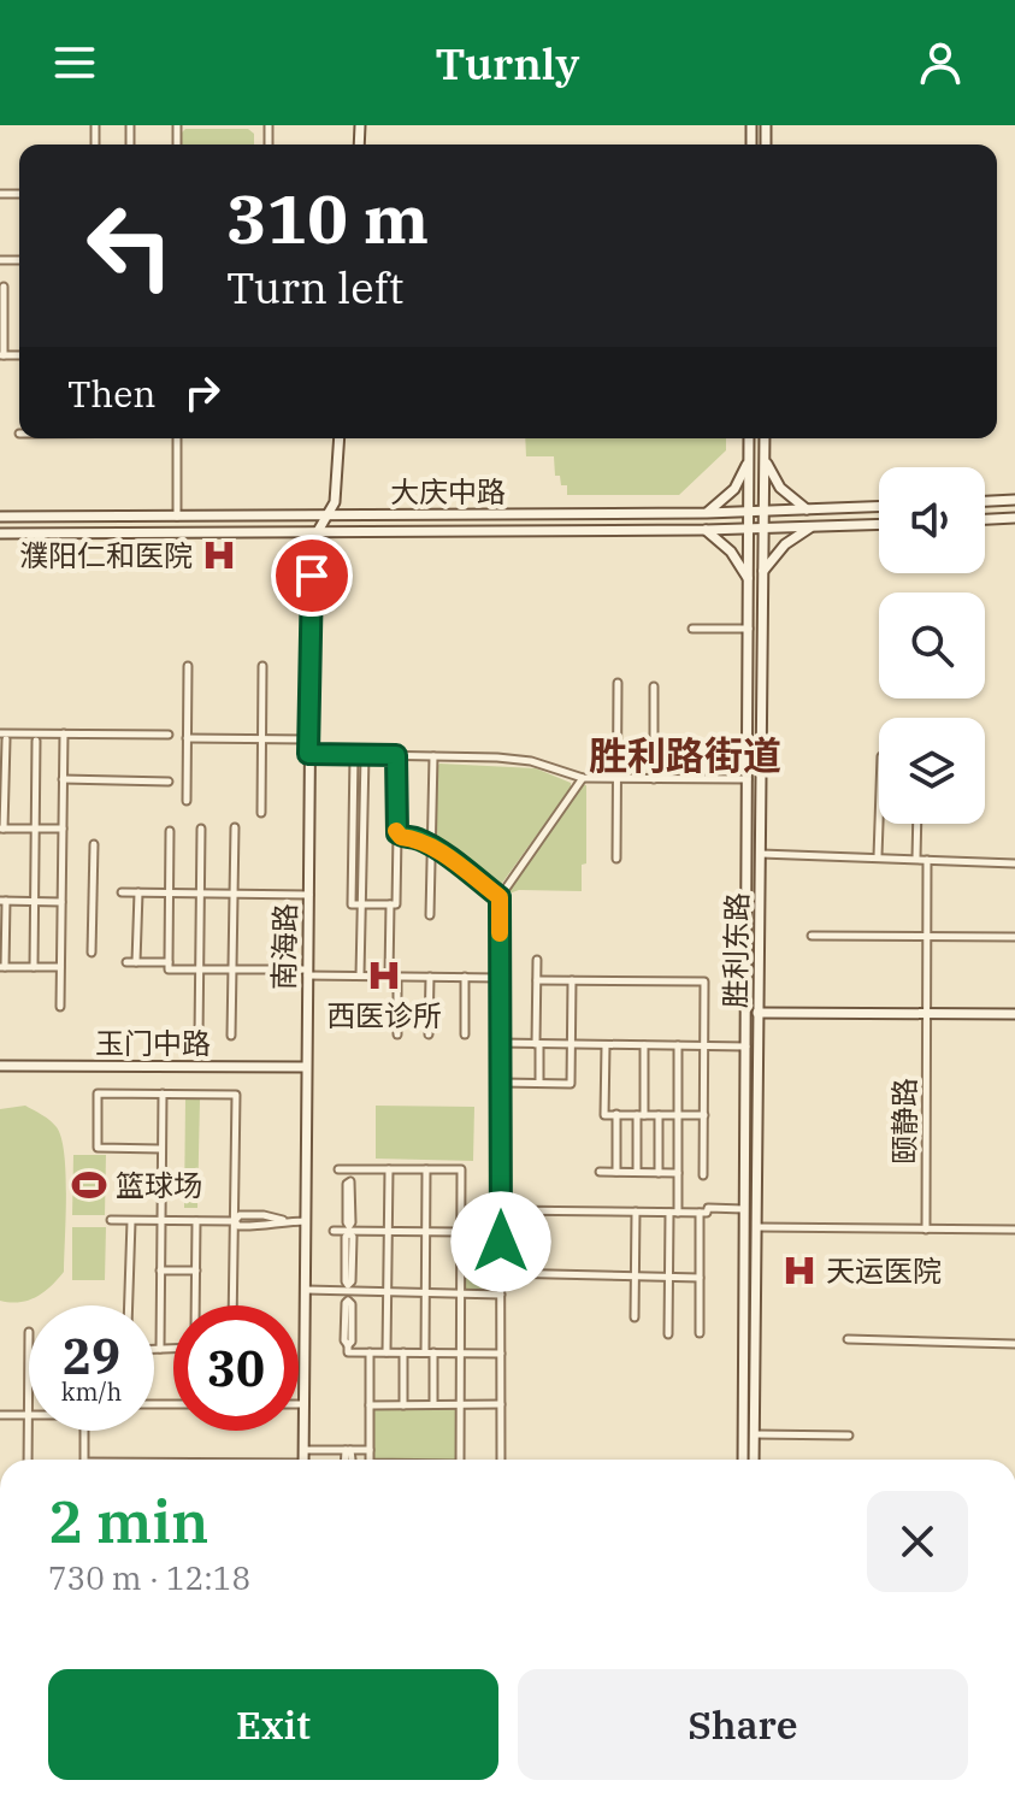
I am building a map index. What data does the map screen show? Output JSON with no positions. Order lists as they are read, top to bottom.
{
  "streets": {
    "main road": [
      "大庆中路",
      "南海路",
      "胜利东路",
      "玉门中路"
    ],
    "street": ["颐静路"]
  },
  "crossings": [
    ["大庆中路", "南海路"],
    ["大庆中路", "胜利东路"],
    ["南海路", "玉门中路"]
  ],
  "districts": ["胜利路街道"],
  "places": {
    "hospital": ["濮阳仁和医院", "西医诊所", "天运医院"],
    "sports": ["篮球场"]
  },
  "page": {
    "header": "Turnly",
    "turn": ["310 m", "Turn left"],
    "then": "Then",
    "speed": "29 km/h",
    "limit": "30",
    "heading": ["2 min", "730 m · 12:18"],
    "buttons": ["Exit", "Share"]
  }
}
